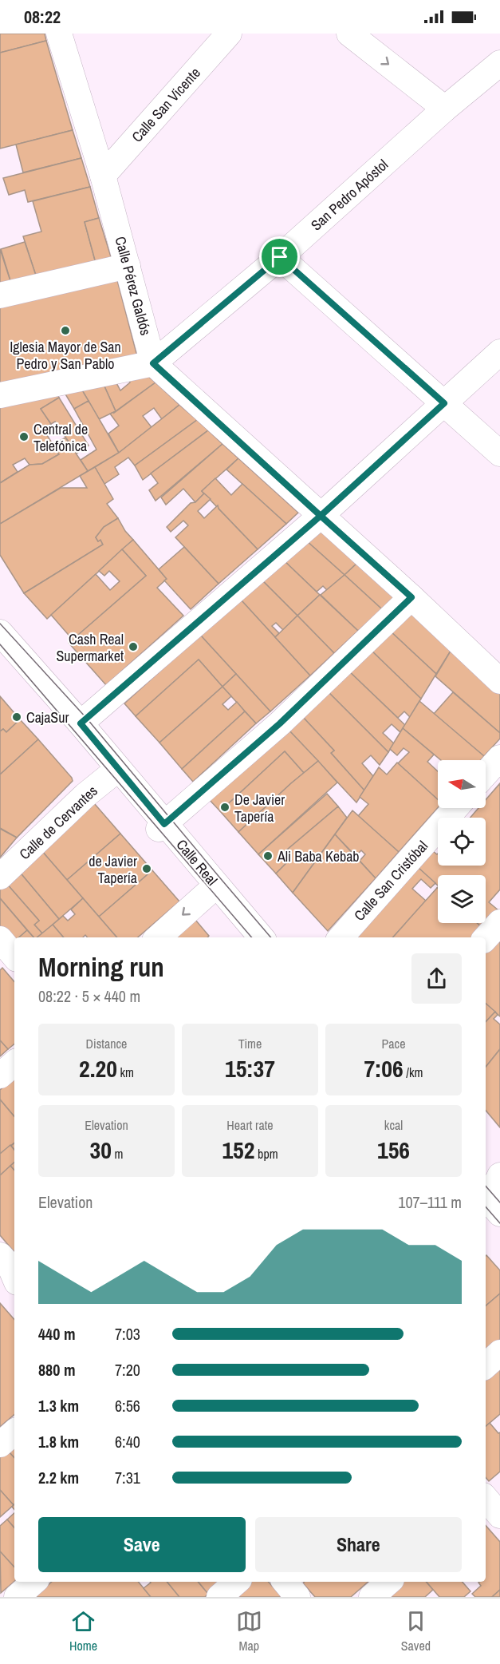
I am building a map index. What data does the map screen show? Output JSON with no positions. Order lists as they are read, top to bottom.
{
  "streets": {
    "street": [
      "Calle San Vicente",
      "San Pedro Apóstol",
      "Calle Pérez Galdós",
      "Calle de Cervantes",
      "Calle Real",
      "Calle San Cristóbal"
    ]
  },
  "crossings": [
    ["Calle San Vicente", "Calle Pérez Galdós"],
    ["San Pedro Apóstol", "Calle Pérez Galdós"],
    ["Calle de Cervantes", "Calle Real"]
  ],
  "places": [
    "Iglesia Mayor de San Pedro y San Pablo",
    "Central de Telefónica",
    "Cash Real Supermarket",
    "CajaSur",
    "De Javier Tapería",
    "Ali Baba Kebab",
    "de Javier Tapería"
  ],
  "north": "left",
  "page": {
    "status": "08:22",
    "heading": ["Morning run", "08:22 · 5 × 440 m"],
    "stats": [
      ["Distance", "2.20 km"],
      ["Time", "15:37"],
      ["Pace", "7:06 /km"],
      ["Elevation", "30 m"],
      ["Heart rate", "152 bpm"],
      ["kcal", "156"]
    ],
    "chart": ["Elevation", "107–111 m"],
    "list": [
      {
        "name": "440 m",
        "note": "7:03"
      },
      {
        "name": "880 m",
        "note": "7:20"
      },
      {
        "name": "1.3 km",
        "note": "6:56"
      },
      {
        "name": "1.8 km",
        "note": "6:40"
      },
      {
        "name": "2.2 km",
        "note": "7:31"
      }
    ],
    "buttons": ["Save", "Share"],
    "tabs": ["Home", "Map", "Saved"]
  }
}
